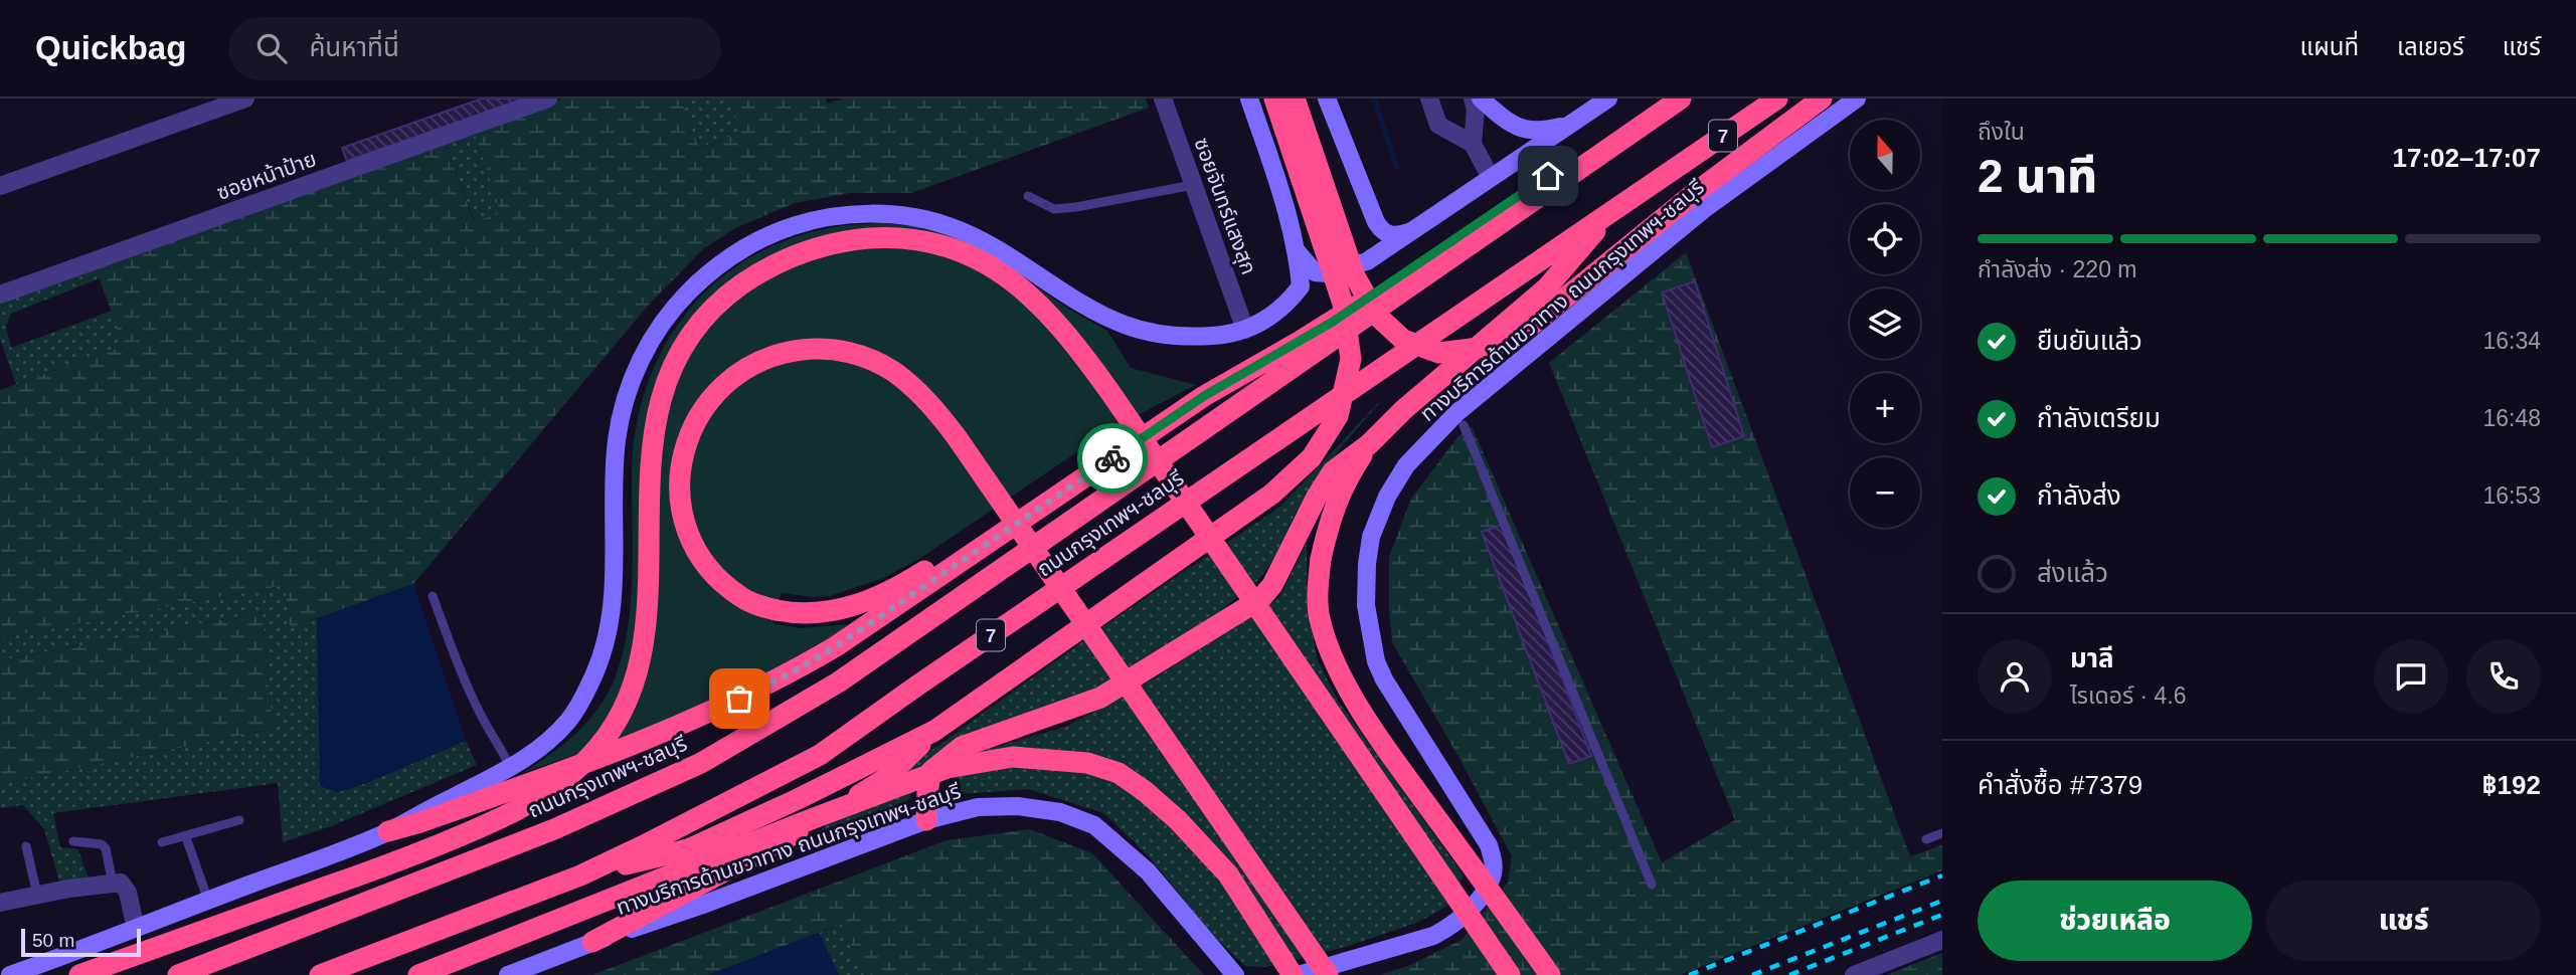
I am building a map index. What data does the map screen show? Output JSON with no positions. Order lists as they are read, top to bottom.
{
  "streets": {
    "highway": ["7", "ถนนกรุงเทพฯ-ชลบุรี"],
    "main road": ["ทางบริการด้านขวาทาง ถนนกรุงเทพฯ-ชลบุรี"],
    "street": ["ซอยหน้าป้าย", "ซอยจันทร์แสงสุก"]
  },
  "scale_bar": "50 m",
  "north": "top",
  "page": {
    "header": "Quickbag",
    "search": "ค้นหาที่นี่",
    "nav": ["แผนที่", "เลเยอร์", "แชร์"],
    "heading": ["2 นาที", "ถึงใน", "17:02–17:07"],
    "panel": [
      "มาลี",
      "ไรเดอร์ · 4.6",
      "คำสั่งซื้อ #7379",
      "฿192"
    ],
    "map_buttons": ["+", "−"],
    "bar": "กำลังส่ง · 220 m",
    "list": [
      ["ยืนยันแล้ว", "16:34"],
      ["กำลังเตรียม", "16:48"],
      ["กำลังส่ง", "16:53"],
      "ส่งแล้ว"
    ],
    "buttons": ["ช่วยเหลือ", "แชร์"],
    "scale": "50 m"
  }
}
